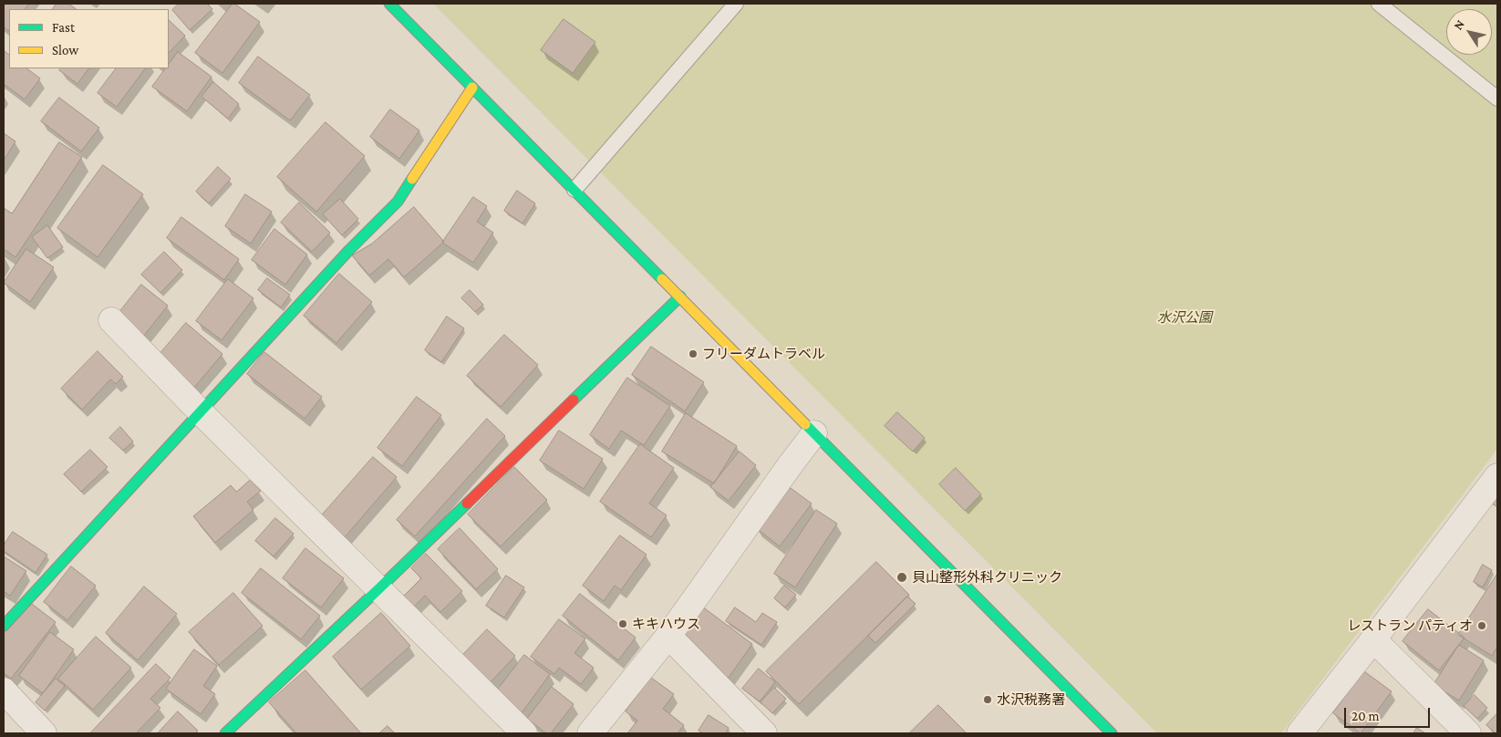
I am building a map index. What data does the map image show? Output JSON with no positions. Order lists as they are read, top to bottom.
{
  "parks": ["水沢公園"],
  "places": [
    "フリーダムトラベル",
    "貝山整形外科クリニック",
    "キキハウス",
    "レストラン パティオ",
    "水沢税務署"
  ],
  "legend": ["Fast", "Slow"],
  "scale_bar": "20 m",
  "north": "top left"
}
